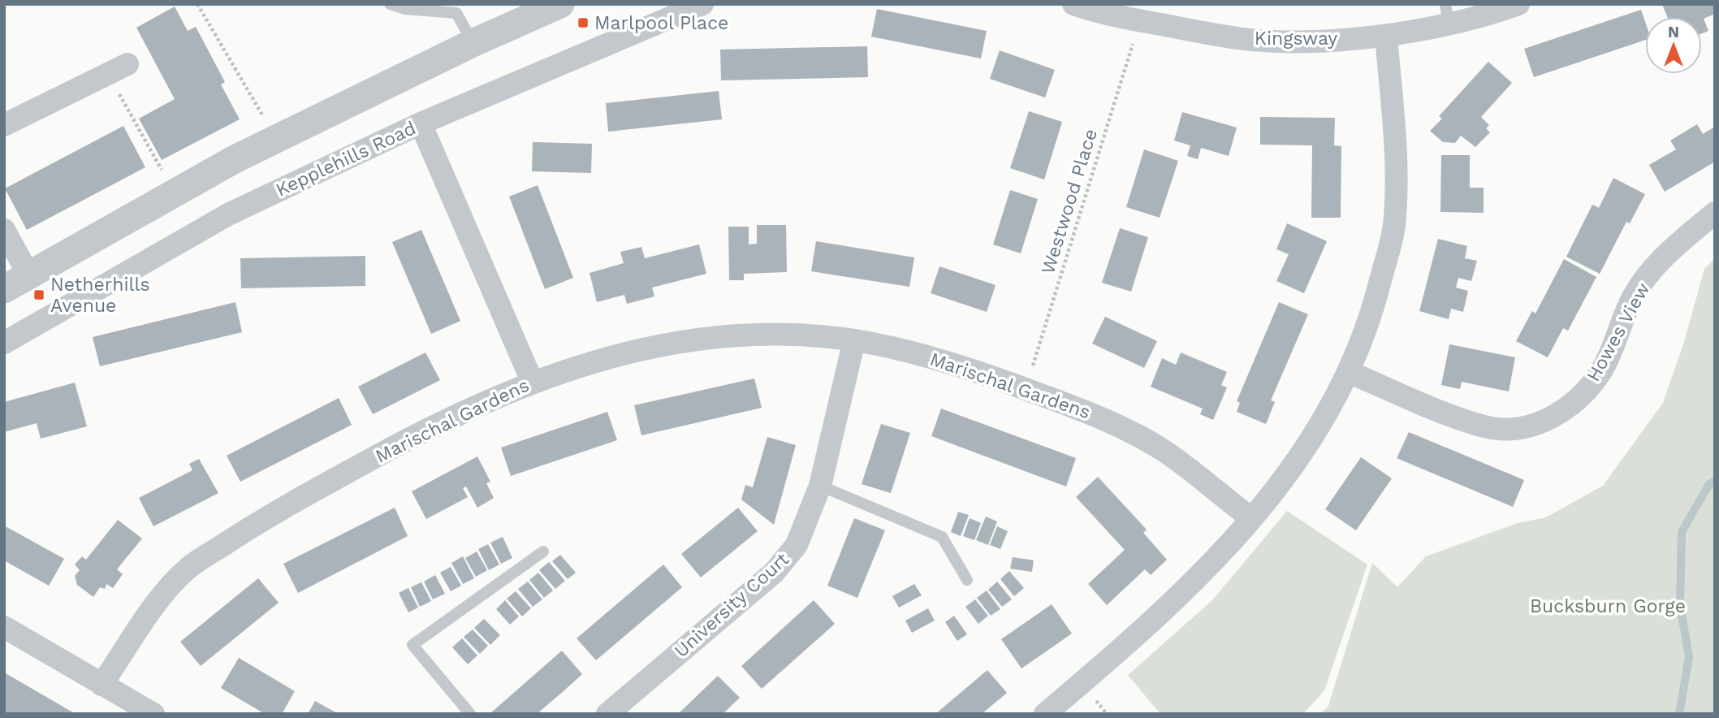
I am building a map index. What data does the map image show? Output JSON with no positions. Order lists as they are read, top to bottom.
{
  "streets": {
    "street": [
      "Kingsway",
      "Kepplehills Road",
      "Howes View",
      "Marischal Gardens",
      "University Court"
    ],
    "path": ["Westwood Place"]
  },
  "crossings": [
    ["Kingsway", "Westwood Place"],
    ["Westwood Place", "Marischal Gardens"],
    ["Marischal Gardens", "University Court"]
  ],
  "parks": ["Bucksburn Gorge"],
  "places": {
    "transit": ["Marlpool Place", "Netherhills Avenue"]
  },
  "north": "top"
}
